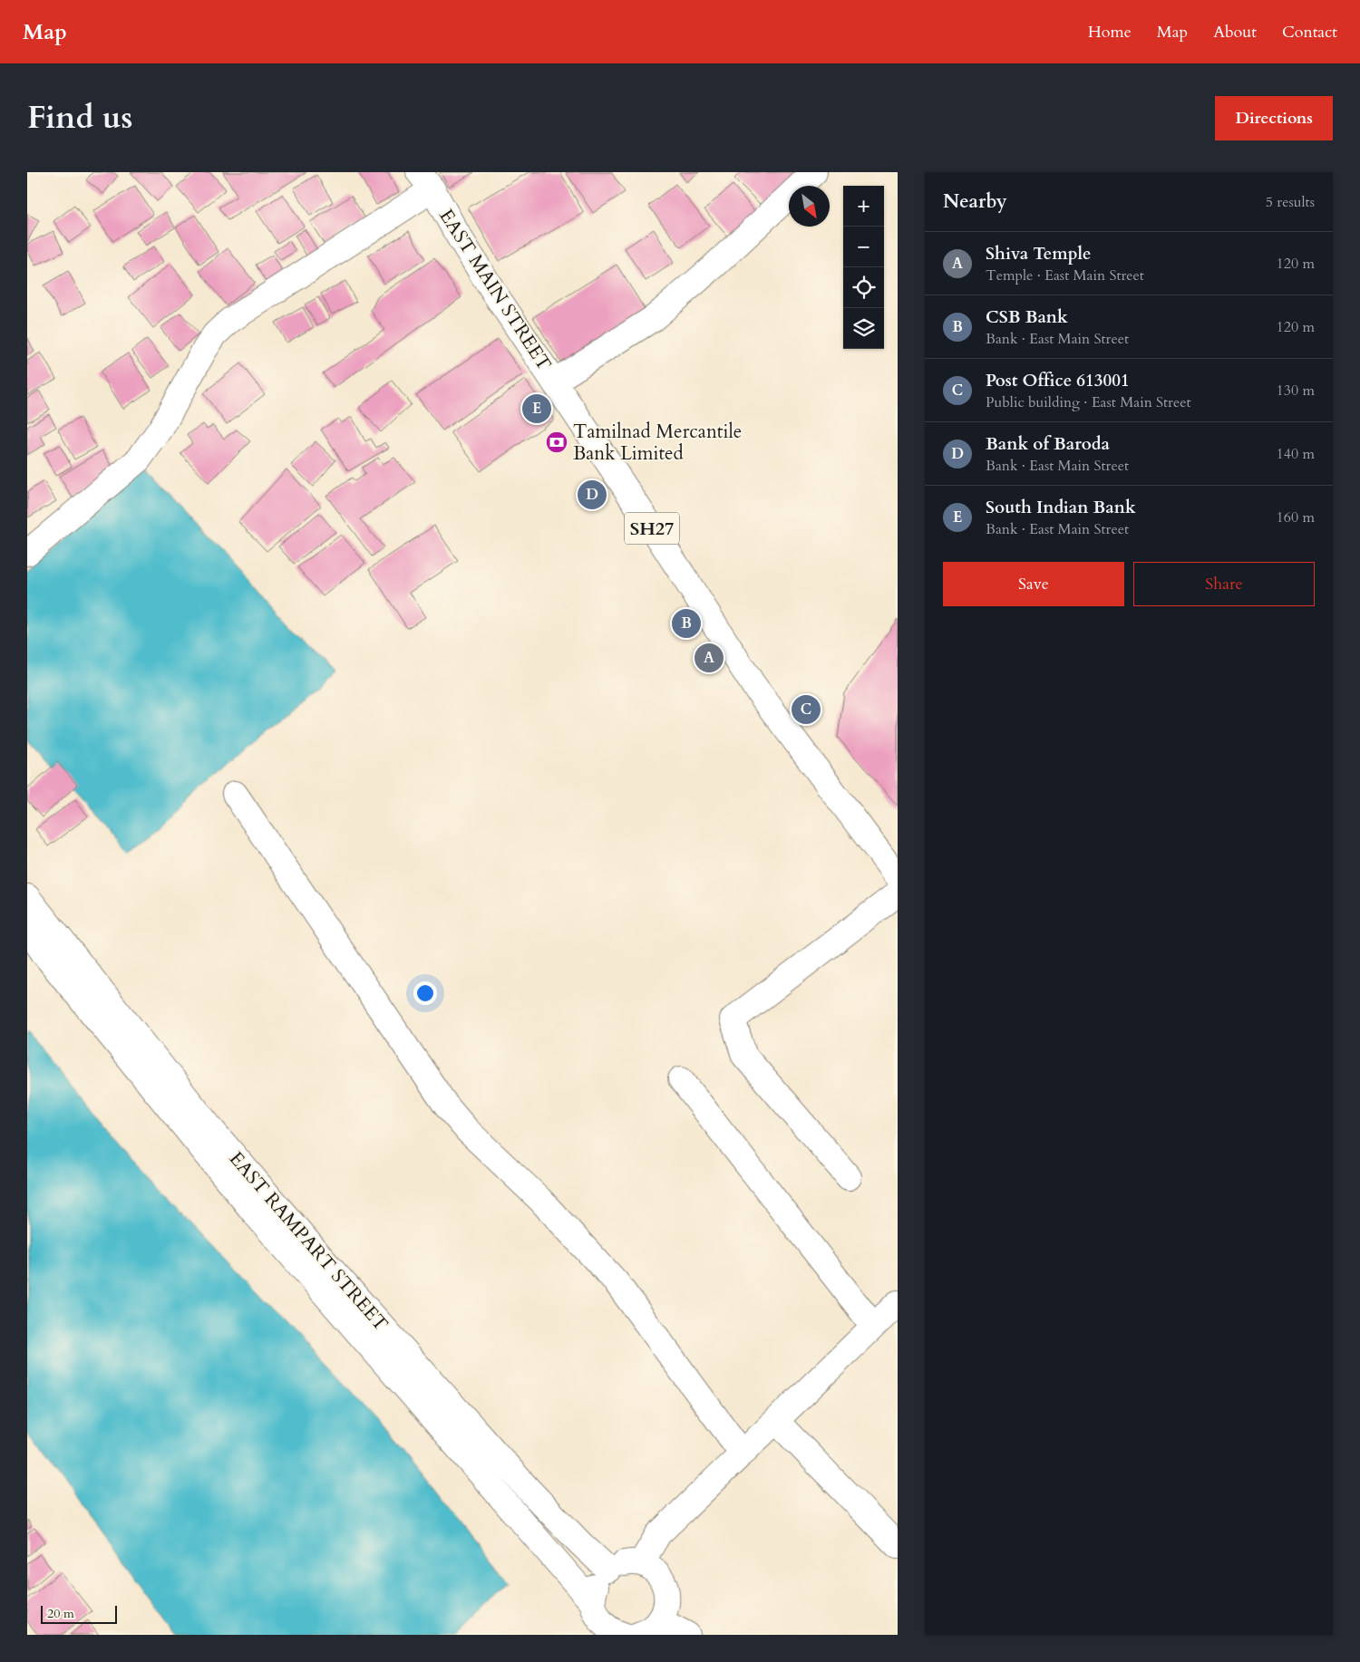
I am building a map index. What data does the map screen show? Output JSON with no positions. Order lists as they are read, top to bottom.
{
  "streets": {
    "street": ["EAST MAIN STREET", "SH27", "EAST RAMPART STREET"]
  },
  "places": {
    "bank": ["Tamilnad Mercantile Bank Limited"]
  },
  "scale_bar": "20 m",
  "north": "bottom right",
  "page": {
    "header": "Map",
    "nav": [
      "Home",
      "Map",
      "About",
      "Contact"
    ],
    "title": "Find us",
    "buttons": [
      "Directions",
      ["Save", "Share"]
    ],
    "heading": ["Nearby", "5 results"],
    "map_buttons": ["+", "−"],
    "list": [
      {
        "mark": "A",
        "name": "Shiva Temple",
        "note": "Temple · East Main Street",
        "value": "120 m"
      },
      {
        "mark": "B",
        "name": "CSB Bank",
        "note": "Bank · East Main Street",
        "value": "120 m"
      },
      {
        "mark": "C",
        "name": "Post Office 613001",
        "note": "Public building · East Main Street",
        "value": "130 m"
      },
      {
        "mark": "D",
        "name": "Bank of Baroda",
        "note": "Bank · East Main Street",
        "value": "140 m"
      },
      {
        "mark": "E",
        "name": "South Indian Bank",
        "note": "Bank · East Main Street",
        "value": "160 m"
      }
    ],
    "pins": [
      "E",
      "D",
      "B",
      "A",
      "C"
    ],
    "scale": "20 m"
  }
}
